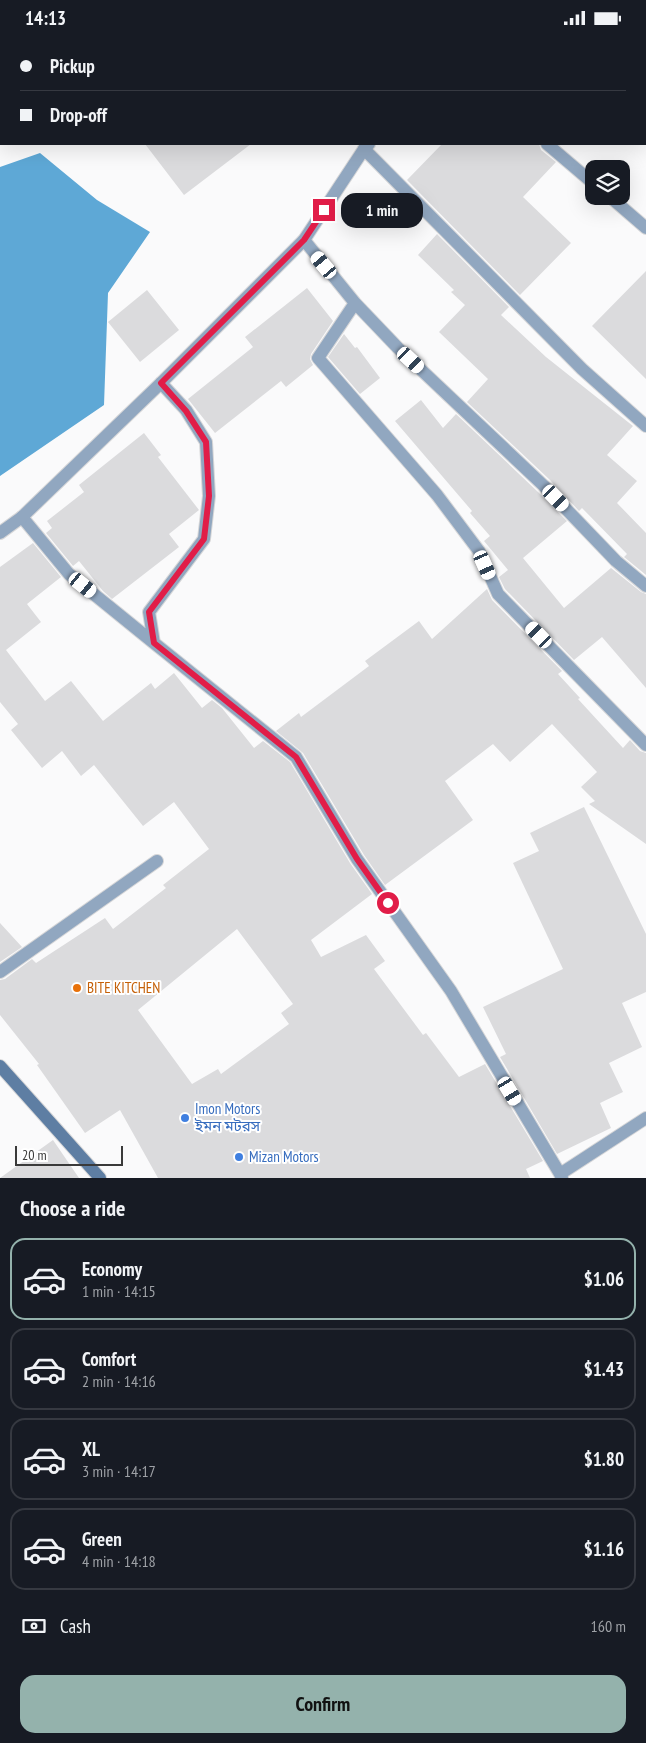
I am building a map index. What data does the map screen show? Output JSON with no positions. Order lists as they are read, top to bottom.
{
  "places": ["BITE KITCHEN", "Imon Motors ইমন মটরস", "Mizan Motors"],
  "scale_bar": "20 m",
  "page": {
    "status": "14:13",
    "banner": ["Pickup", "Drop-off"],
    "bubble": "1 min",
    "scale": "20 m",
    "heading": "Choose a ride",
    "list": [
      {
        "name": "Economy",
        "note": "1 min · 14:15",
        "value": "$1.06"
      },
      {
        "name": "Comfort",
        "note": "2 min · 14:16",
        "value": "$1.43"
      },
      {
        "name": "XL",
        "note": "3 min · 14:17",
        "value": "$1.80"
      },
      {
        "name": "Green",
        "note": "4 min · 14:18",
        "value": "$1.16"
      }
    ],
    "pay": ["Cash", "160 m"],
    "buttons": "Confirm"
  }
}
